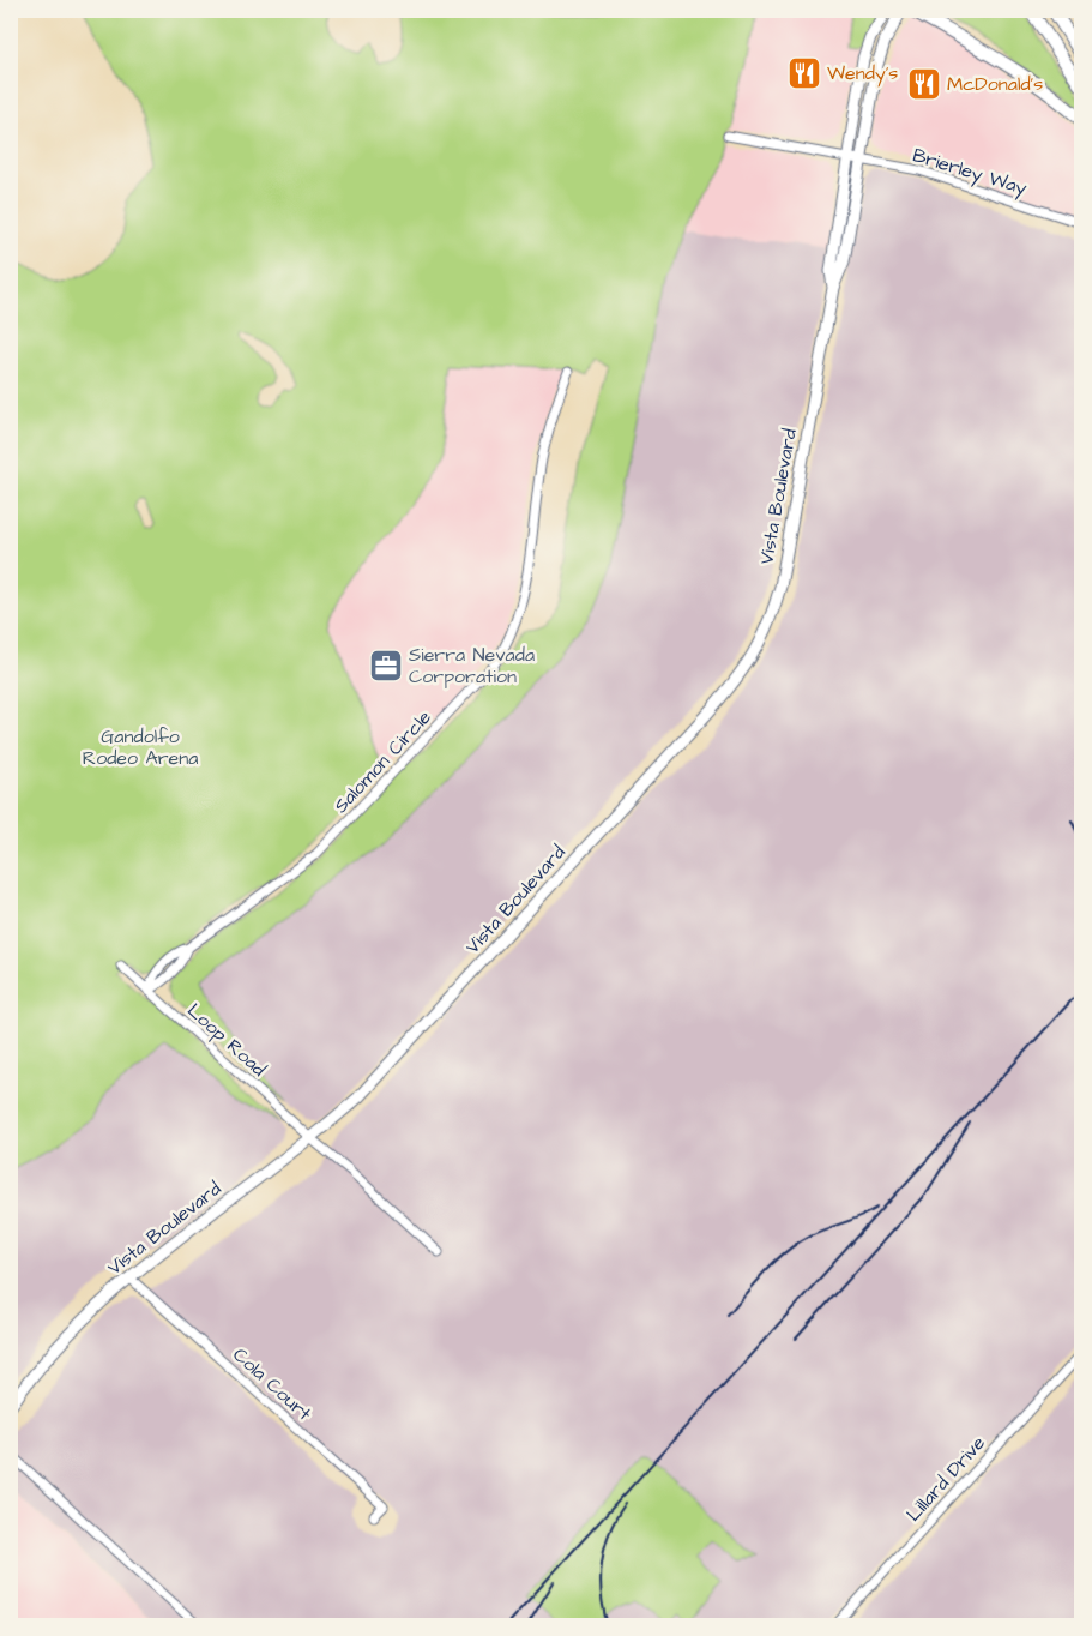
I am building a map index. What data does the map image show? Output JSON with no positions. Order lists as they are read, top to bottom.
{
  "streets": {
    "main road": ["Vista Boulevard"],
    "street": [
      "Brierley Way",
      "Salomon Circle",
      "Loop Road",
      "Cola Court",
      "Lillard Drive"
    ]
  },
  "crossings": [
    ["Brierley Way", "Vista Boulevard"],
    ["Vista Boulevard", "Loop Road"],
    ["Vista Boulevard", "Cola Court"],
    ["Salomon Circle", "Loop Road"]
  ],
  "parks": ["Gandolfo Rodeo Arena"],
  "places": {
    "restaurant": ["Wendy's", "McDonald's"],
    "office": ["Sierra Nevada Corporation"]
  }
}
